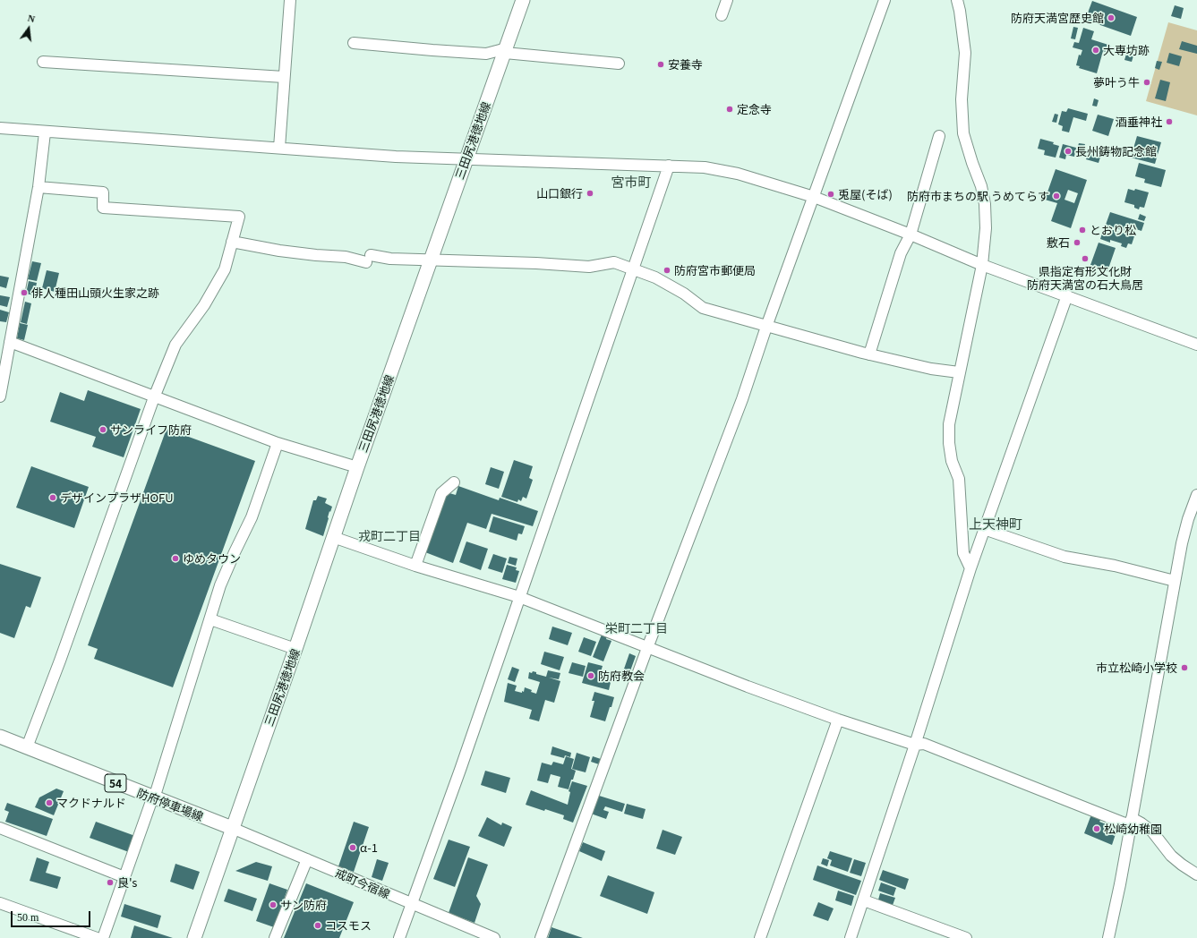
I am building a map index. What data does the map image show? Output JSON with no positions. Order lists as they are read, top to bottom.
{
  "streets": {
    "main road": ["三田尻港徳地線", "54", "防府停車場線"],
    "street": ["戒町今宿線"]
  },
  "crossings": [
    ["三田尻港徳地線", "防府停車場線"],
    ["三田尻港徳地線", "戒町今宿線"],
    ["防府停車場線", "戒町今宿線"]
  ],
  "districts": [
    "宮市町",
    "上天神町",
    "戎町二丁目",
    "栄町二丁目"
  ],
  "places": [
    "防府天満宮歴史館",
    "大専坊跡",
    "安養寺",
    "夢叶う牛",
    "定念寺",
    "酒垂神社",
    "長州鋳物記念館",
    "山口銀行",
    "兎屋(そば)",
    "防府市まちの駅 うめてらす",
    "とおり松",
    "敷石",
    "県指定有形文化財 防府天満宮の石大鳥居",
    "防府宮市郵便局",
    "俳人種田山頭火生家之跡",
    "サンライフ防府",
    "デザインプラザHOFU",
    "ゆめタウン",
    "市立松崎小学校",
    "防府教会",
    "マクドナルド",
    "松崎幼稚園",
    "α-1",
    "良's",
    "サン防府",
    "コスモス"
  ],
  "scale_bar": "50 m",
  "north": "top"
}
